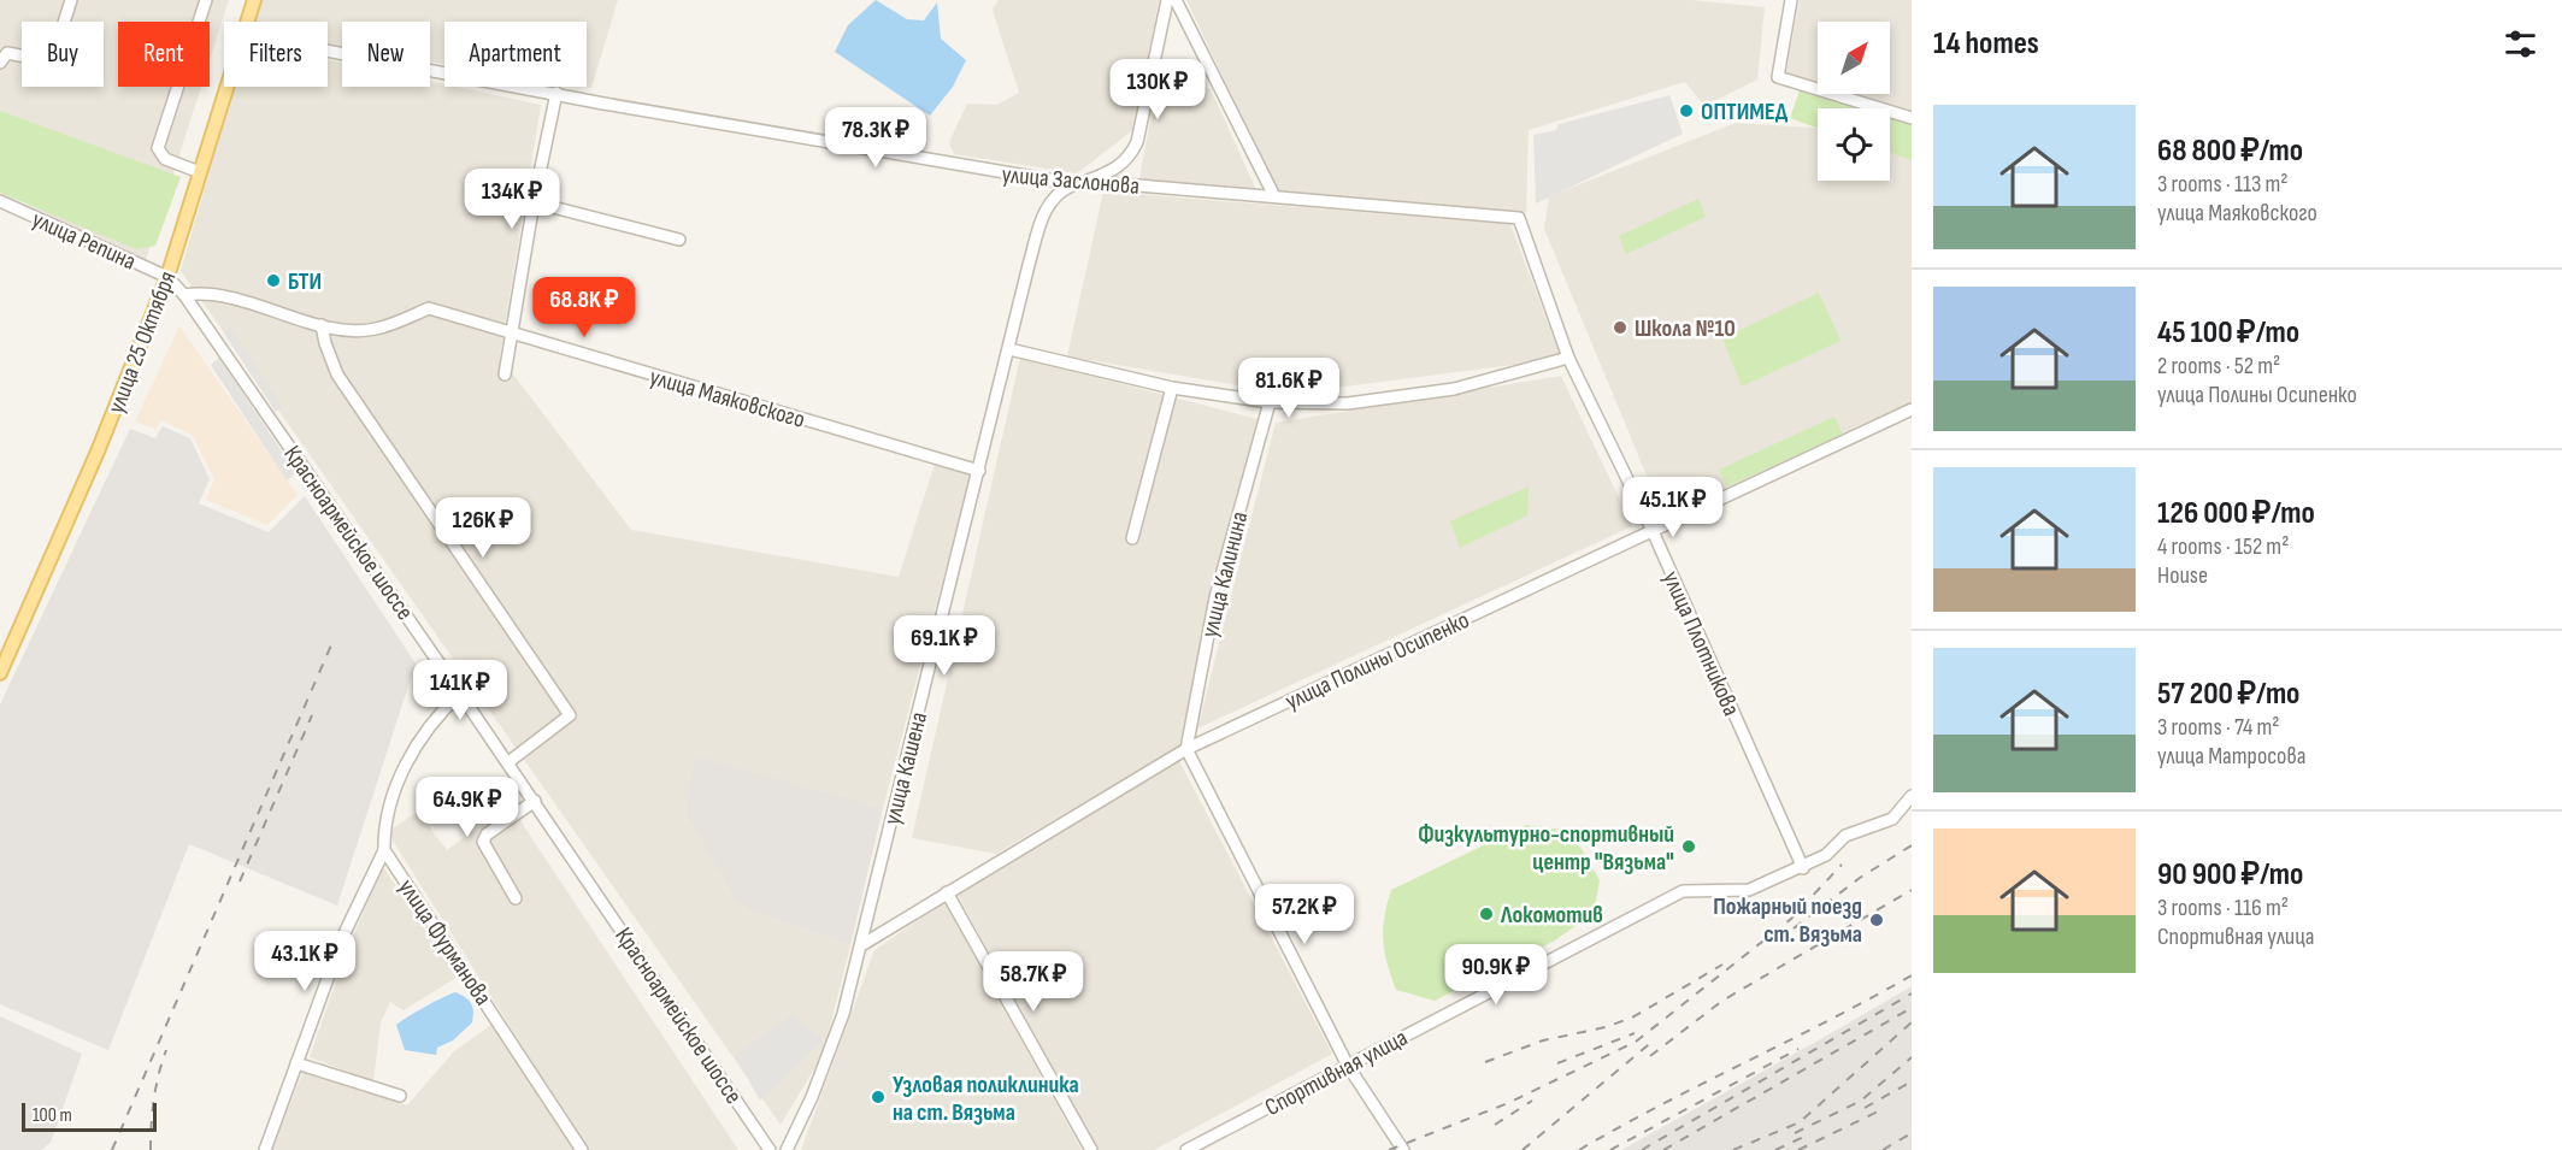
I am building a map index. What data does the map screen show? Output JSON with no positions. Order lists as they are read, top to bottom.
{
  "streets": {
    "main road": ["улица 25 Октября"],
    "street": [
      "улица Заслонова",
      "улица Репина",
      "улица Маяковского",
      "Красноармейское шоссе",
      "улица Калинина",
      "улица Плотникова",
      "улица Полины Осипенко",
      "улица Кашена",
      "улица Фурманова",
      "Спортивная улица"
    ]
  },
  "crossings": [
    ["улица Заслонова", "улица Плотникова"],
    ["улица Заслонова", "улица Кашена"],
    ["улица Репина", "улица 25 Октября"],
    ["улица Репина", "Красноармейское шоссе"],
    ["улица 25 Октября", "Красноармейское шоссе"],
    ["улица Маяковского", "Красноармейское шоссе"],
    ["улица Маяковского", "улица Кашена"],
    ["улица Калинина", "улица Полины Осипенко"],
    ["улица Плотникова", "улица Полины Осипенко"],
    ["улица Плотникова", "Спортивная улица"],
    ["улица Полины Осипенко", "улица Кашена"]
  ],
  "places": [
    "ОПТИМЕД",
    "БТИ",
    "Школа №10",
    "Физкультурно-спортивный центр \"Вязьма\"",
    "Локомотив",
    "Пожарный поезд ст. Вязьма",
    "Узловая поликлиника на ст. Вязьма"
  ],
  "scale_bar": "100 m",
  "north": "top right",
  "page": {
    "heading": "14 homes",
    "chip": [
      "Buy",
      "Rent",
      "Filters",
      "New",
      "Apartment"
    ],
    "price": [
      "130K ₽",
      "78.3K ₽",
      "134K ₽",
      "68.8K ₽",
      "81.6K ₽",
      "45.1K ₽",
      "126K ₽",
      "69.1K ₽",
      "141K ₽",
      "64.9K ₽",
      "57.2K ₽",
      "43.1K ₽",
      "90.9K ₽",
      "58.7K ₽"
    ],
    "list": [
      {
        "name": "68 800 ₽/mo",
        "note": "3 rooms · 113 m² · улица Маяковского"
      },
      {
        "name": "45 100 ₽/mo",
        "note": "2 rooms · 52 m² · улица Полины Осипенко"
      },
      {
        "name": "126 000 ₽/mo",
        "note": "4 rooms · 152 m² · House"
      },
      {
        "name": "57 200 ₽/mo",
        "note": "3 rooms · 74 m² · улица Матросова"
      },
      {
        "name": "90 900 ₽/mo",
        "note": "3 rooms · 116 m² · Спортивная улица"
      }
    ],
    "scale": "100 m"
  }
}
